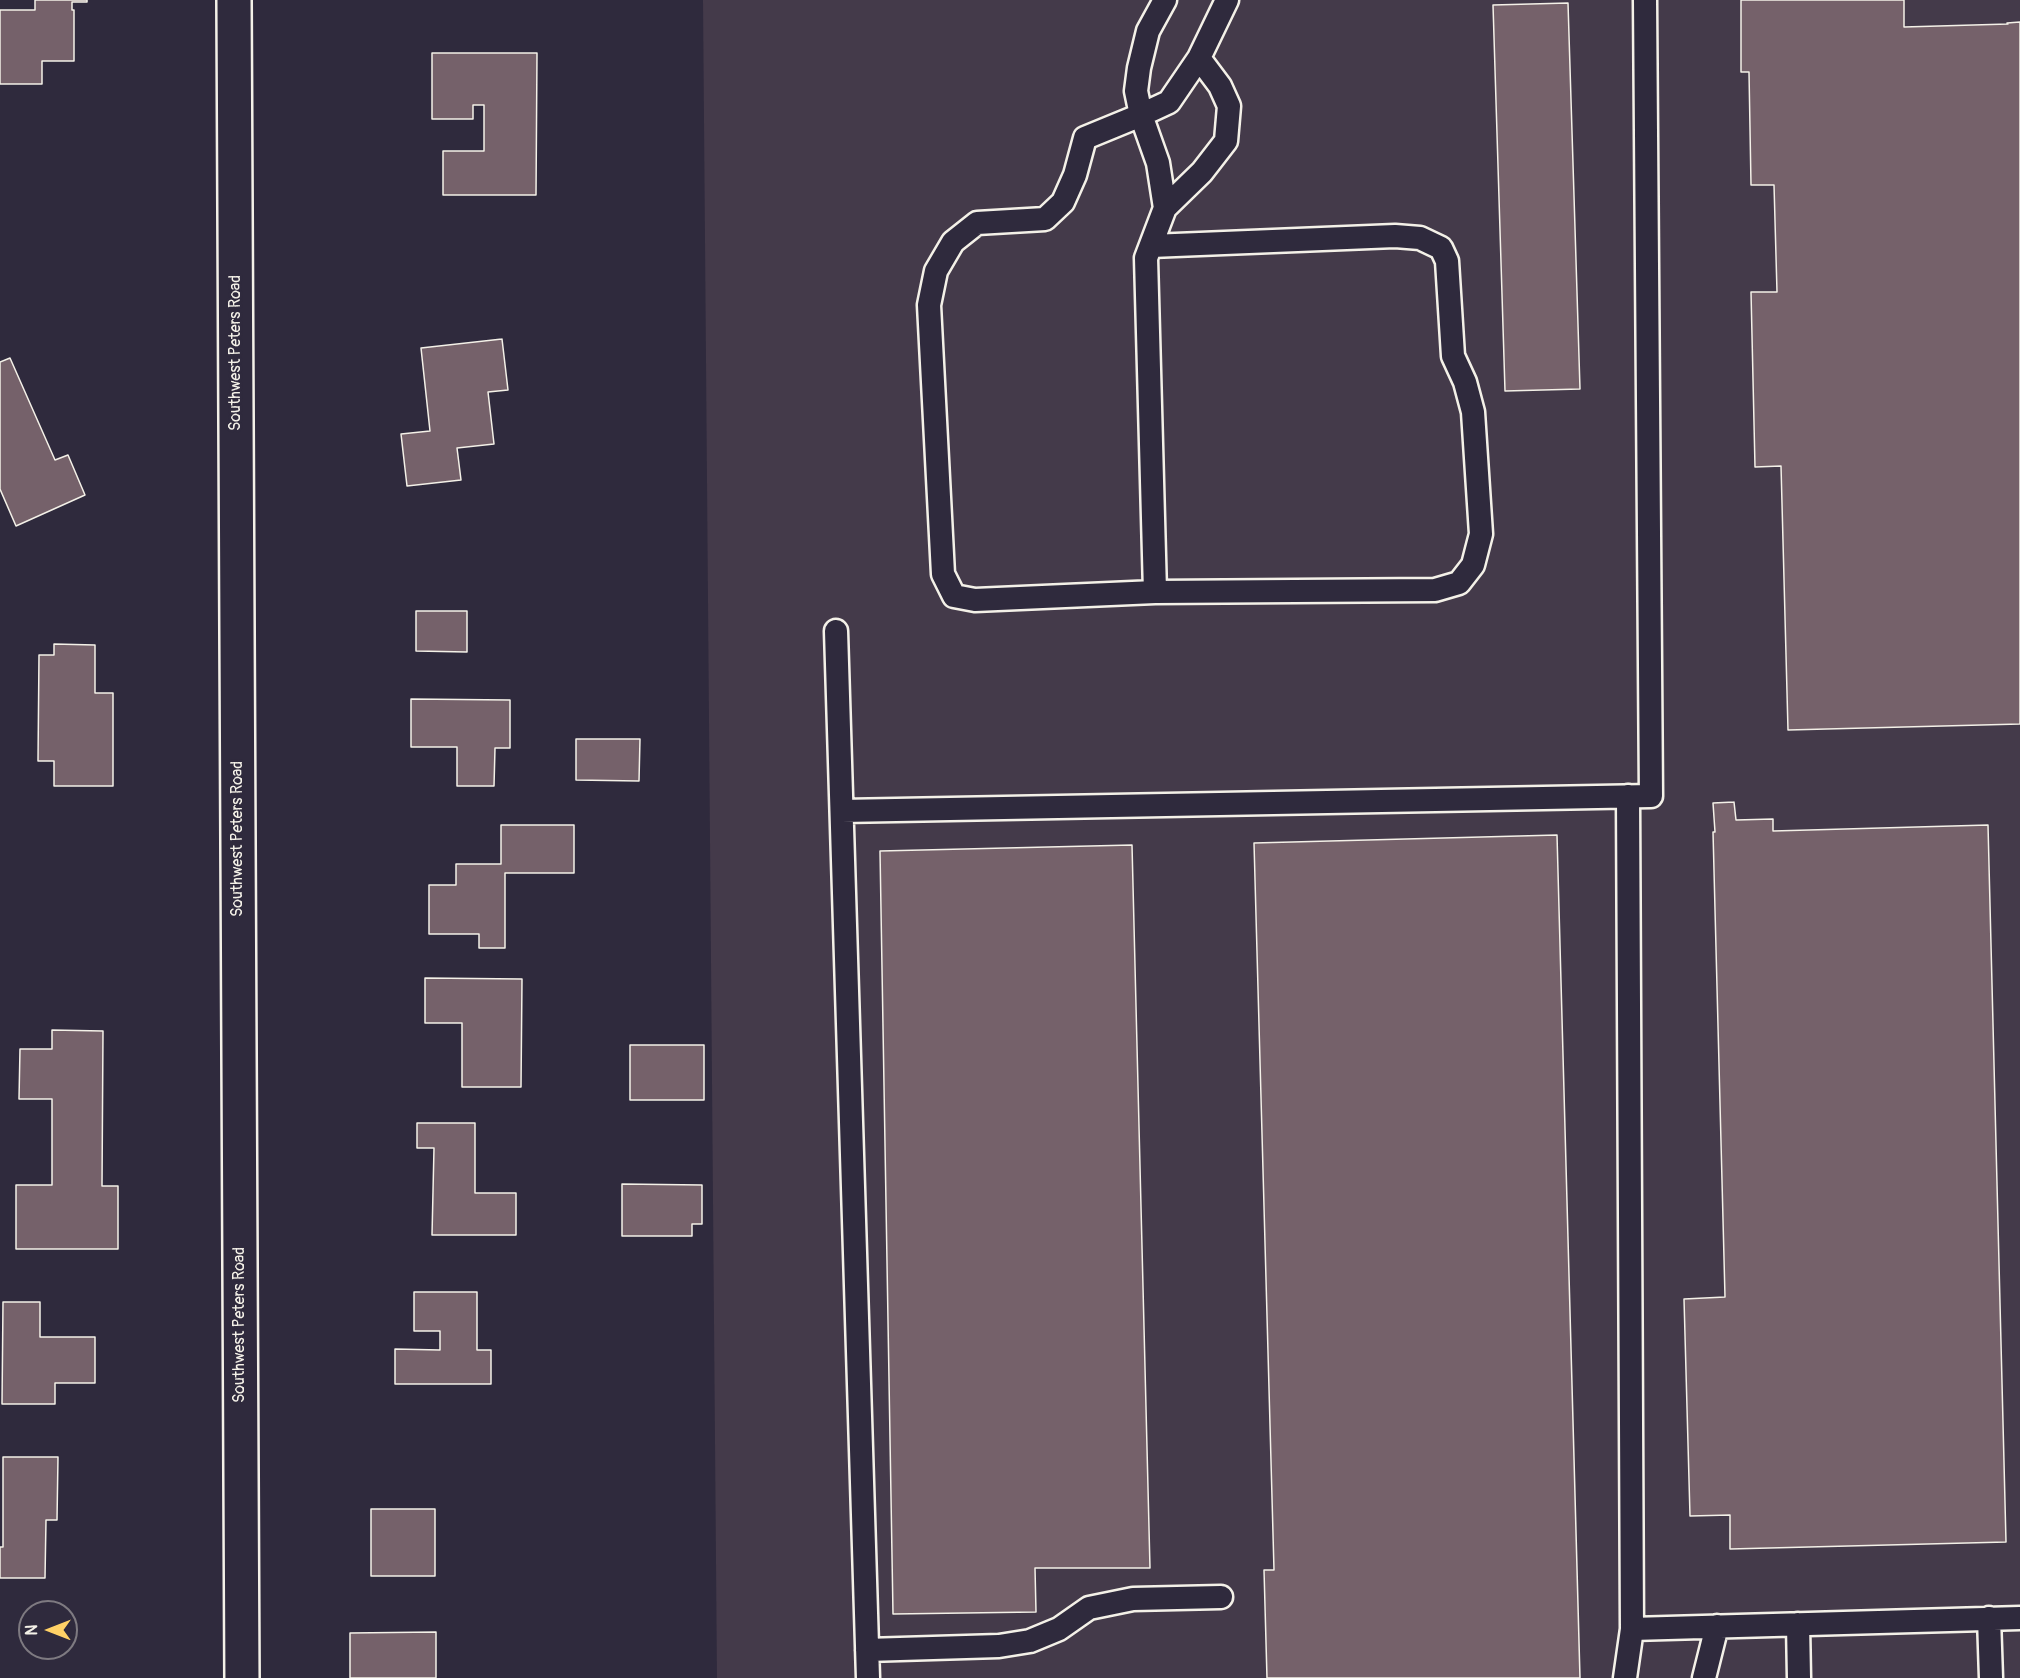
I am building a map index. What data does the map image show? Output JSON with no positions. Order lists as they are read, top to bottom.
{
  "streets": {
    "street": ["Southwest Peters Road"]
  },
  "north": "left"
}
